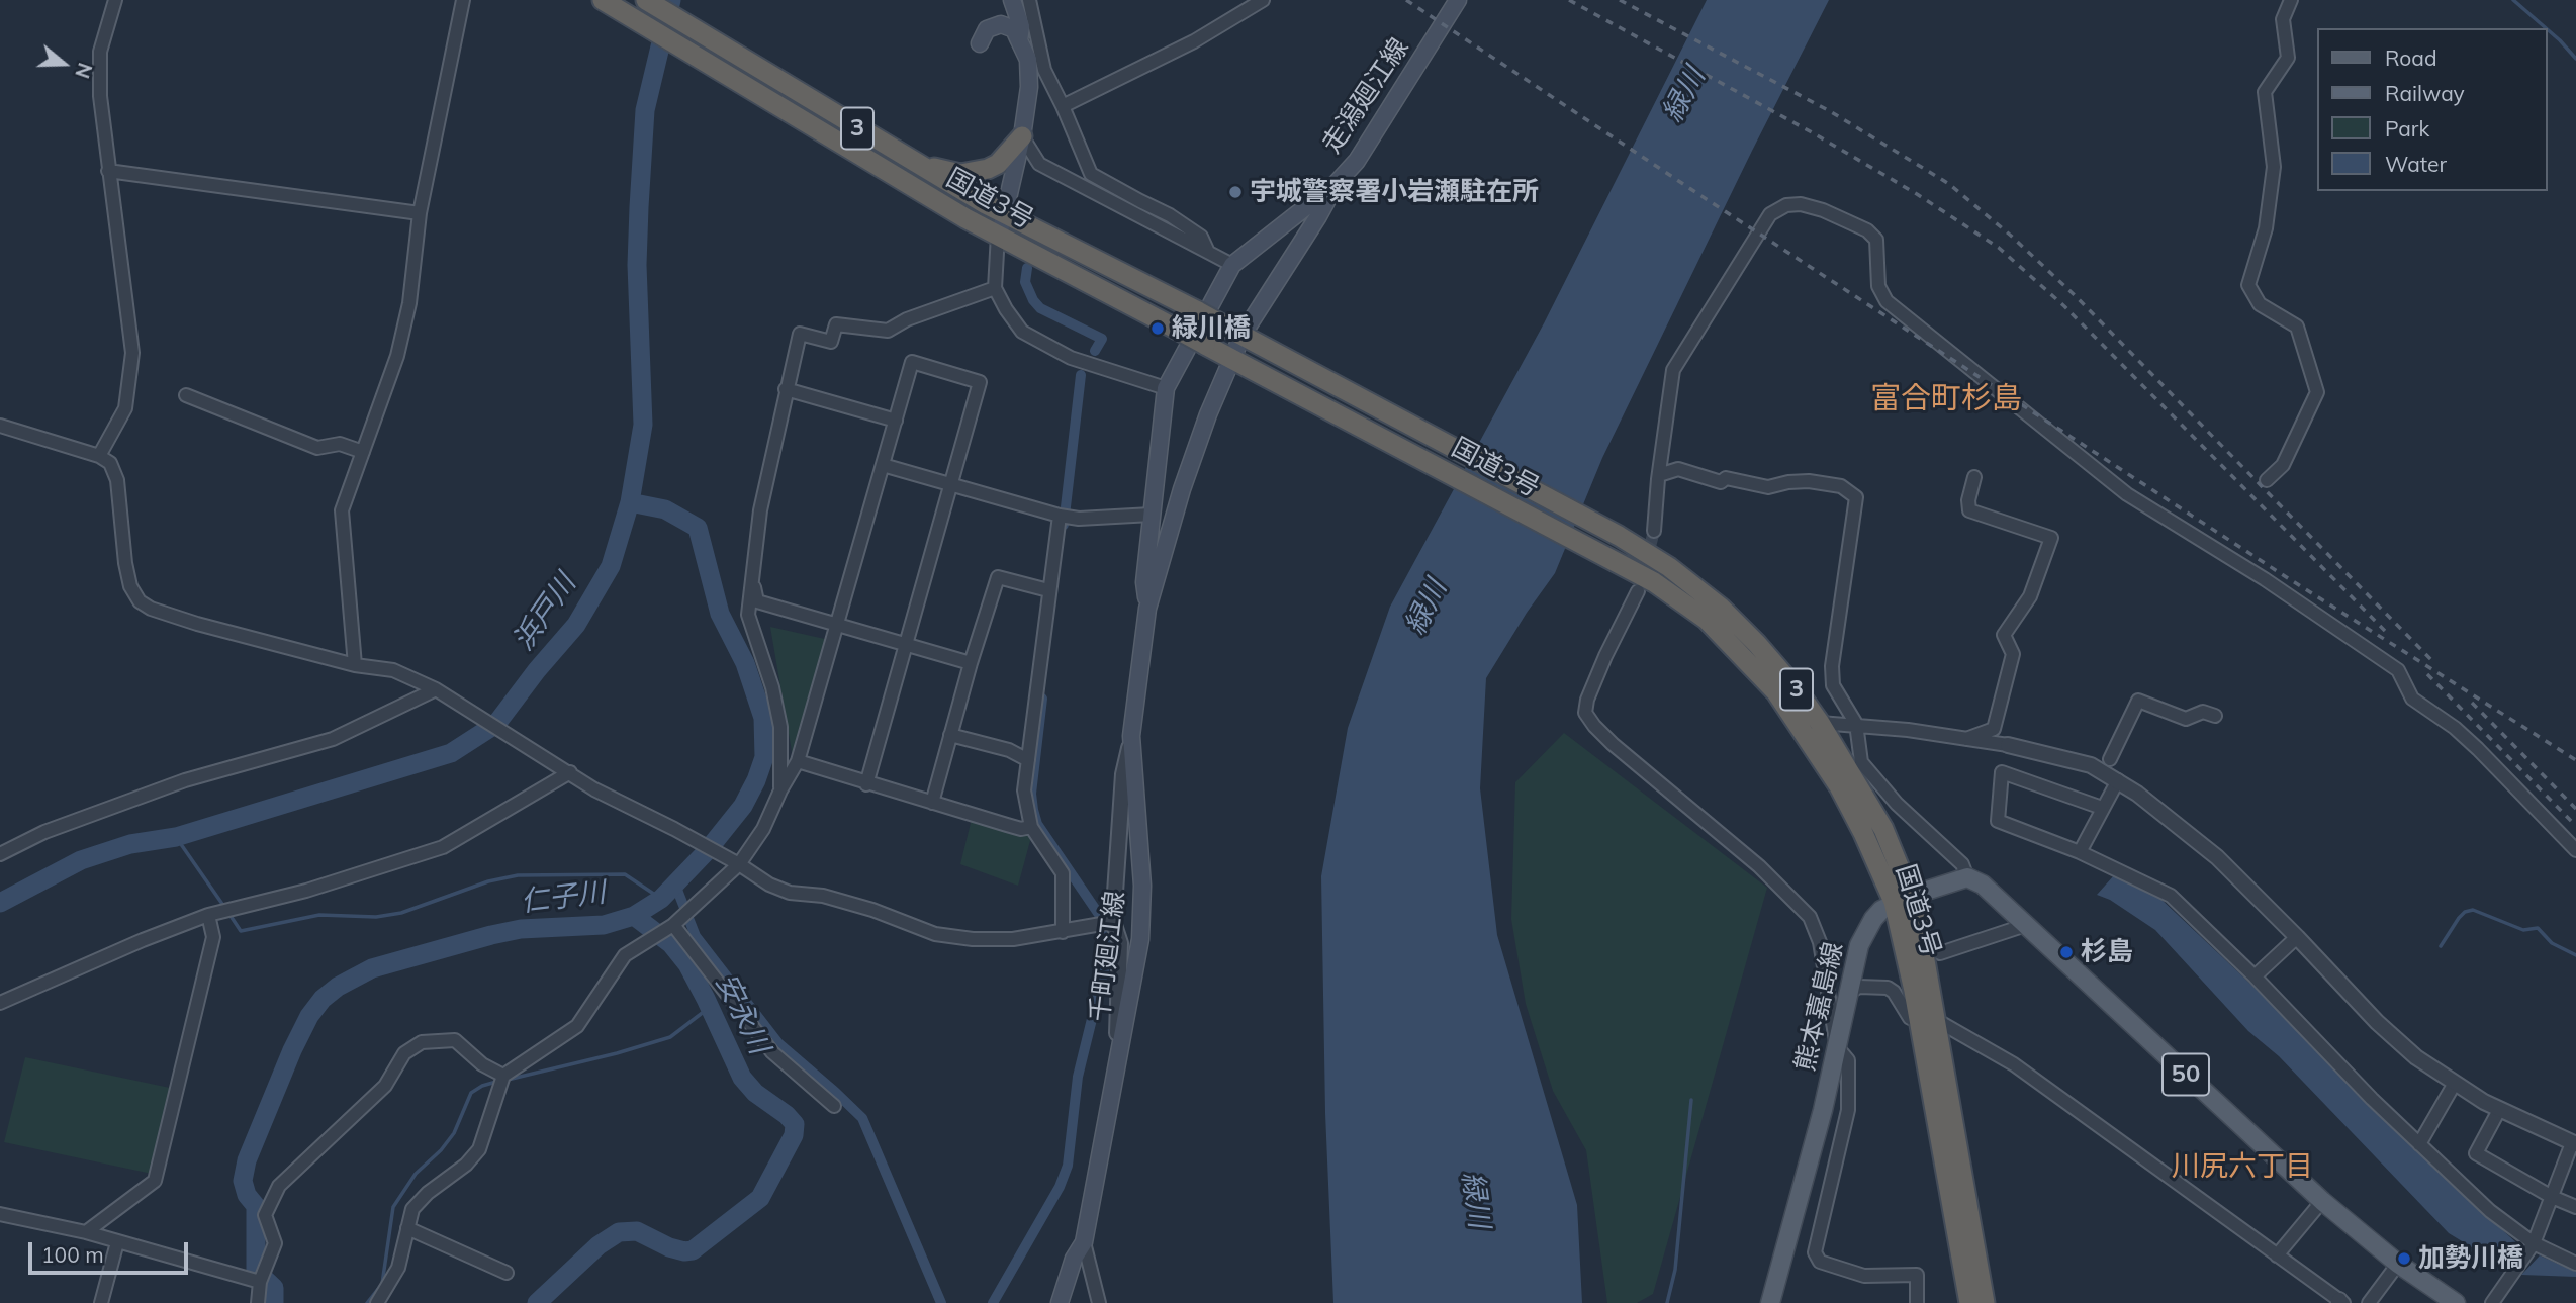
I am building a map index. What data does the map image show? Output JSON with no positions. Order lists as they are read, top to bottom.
{
  "streets": {
    "highway": ["3", "国道3号"],
    "main road": [
      "走潟廻江線",
      "千町廻江線",
      "熊本嘉島線",
      "50"
    ]
  },
  "crossings": [
    ["走潟廻江線", "国道3号"],
    ["走潟廻江線", "千町廻江線"],
    ["国道3号", "千町廻江線"],
    ["国道3号", "熊本嘉島線"],
    ["熊本嘉島線", "50"]
  ],
  "districts": ["富合町杉島", "川尻六丁目"],
  "water": [
    "緑川",
    "浜戸川",
    "仁子川",
    "安永川"
  ],
  "places": [
    "宇城警察署小岩瀬駐在所",
    "緑川橋",
    "杉島",
    "加勢川橋"
  ],
  "legend": [
    "Road",
    "Railway",
    "Park",
    "Water"
  ],
  "scale_bar": "100 m",
  "north": "right"
}
